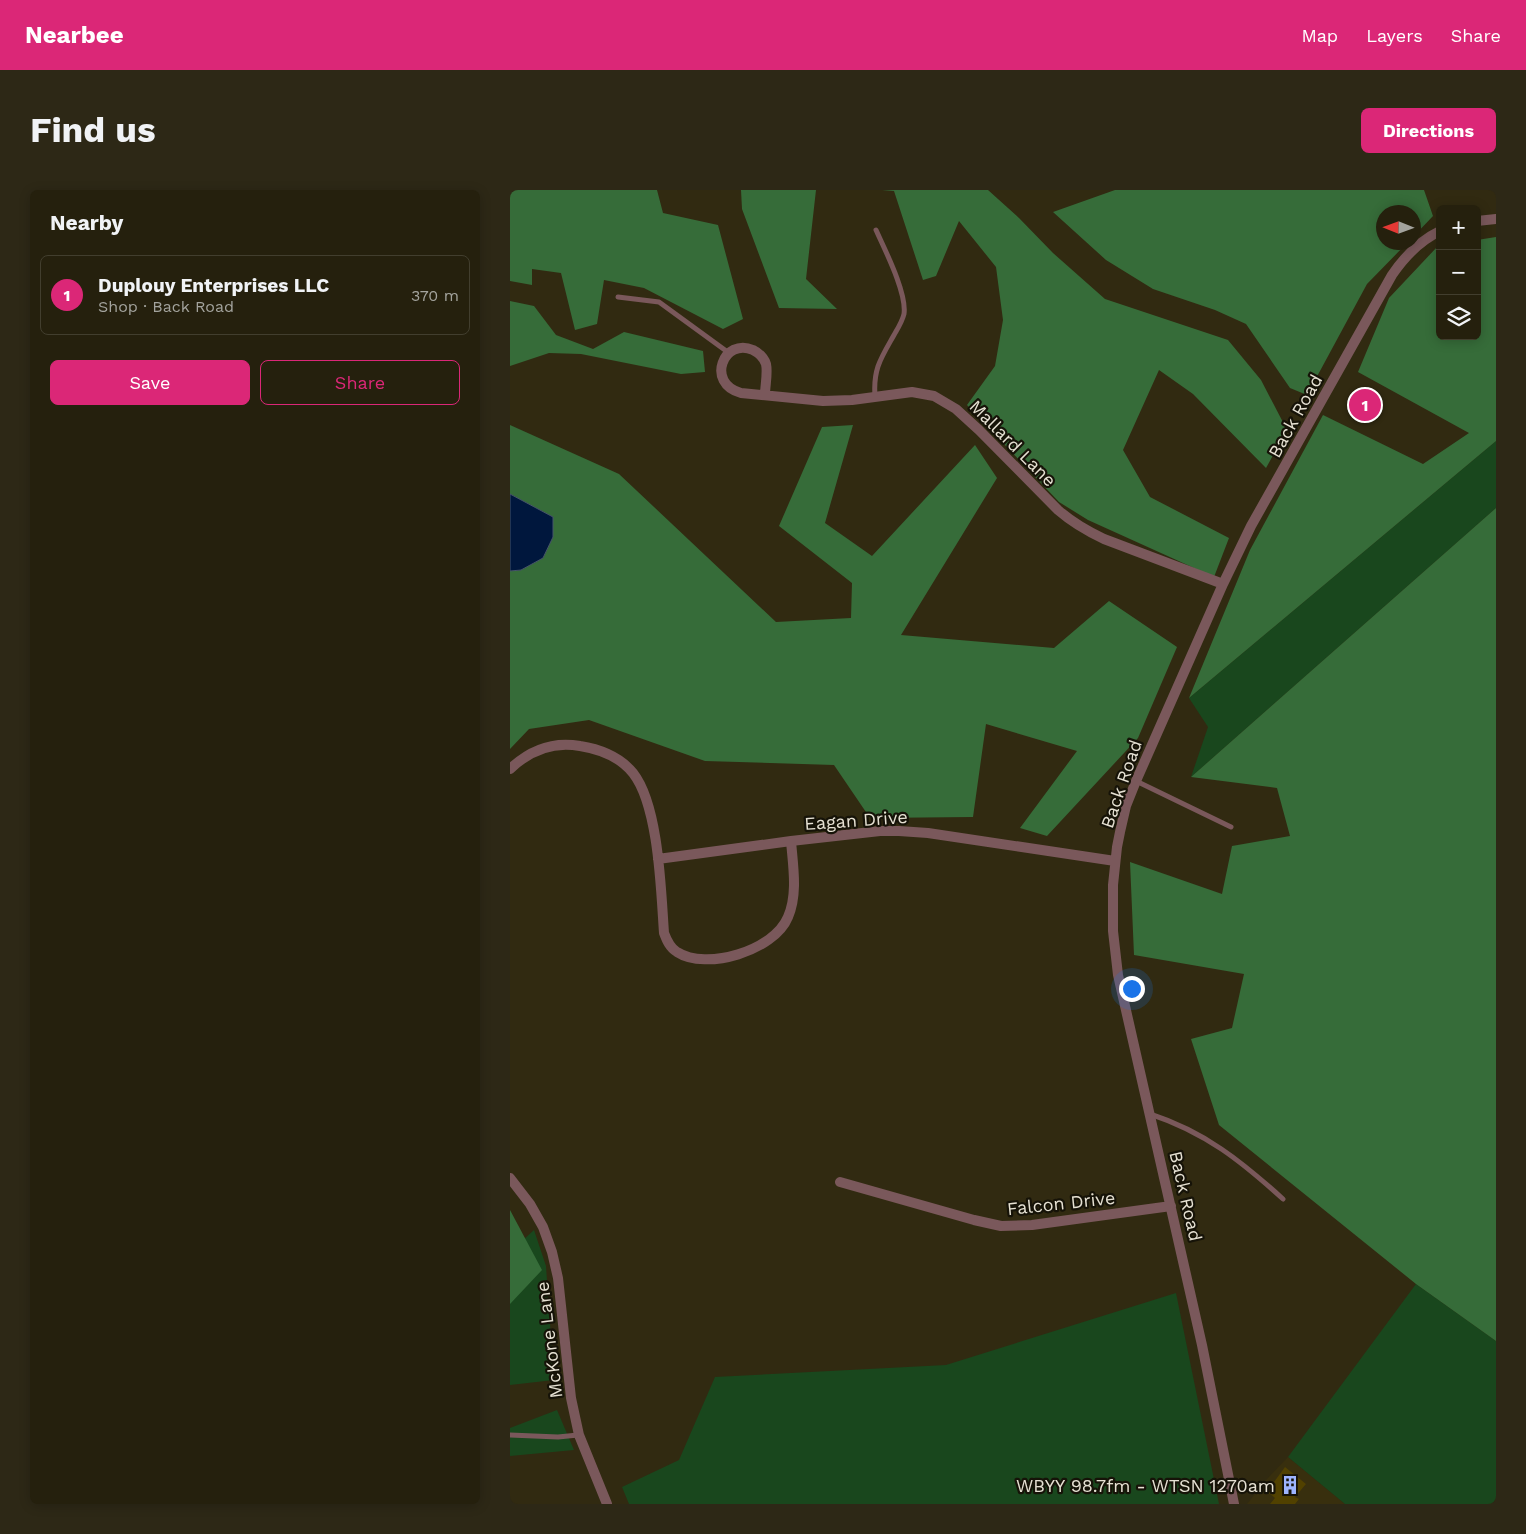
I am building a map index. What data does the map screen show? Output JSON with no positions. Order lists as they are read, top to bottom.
{
  "streets": {
    "street": [
      "Back Road",
      "Mallard Lane",
      "Eagan Drive",
      "Falcon Drive",
      "McKone Lane"
    ]
  },
  "crossings": [
    ["Back Road", "Mallard Lane"],
    ["Back Road", "Eagan Drive"],
    ["Back Road", "Falcon Drive"]
  ],
  "places": {
    "building": ["WBYY 98.7fm - WTSN 1270am"]
  },
  "north": "left",
  "page": {
    "header": "Nearbee",
    "nav": ["Map", "Layers", "Share"],
    "buttons": [
      "Directions",
      ["Save", "Share"]
    ],
    "title": "Find us",
    "heading": "Nearby",
    "map_buttons": ["+", "−"],
    "list": [
      {
        "mark": "1",
        "name": "Duplouy Enterprises LLC",
        "note": "Shop · Back Road",
        "value": "370 m"
      }
    ],
    "pins": "1"
  }
}
